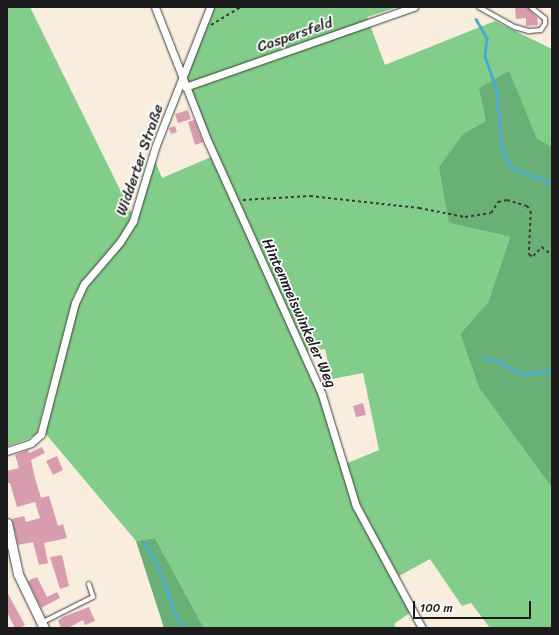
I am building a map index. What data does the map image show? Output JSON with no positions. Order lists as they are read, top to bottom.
{
  "streets": {
    "street": ["Caspersfeld", "Widderter Straße", "Hintenmeiswinkeler Weg"]
  },
  "crossings": [
    ["Caspersfeld", "Widderter Straße"],
    ["Caspersfeld", "Hintenmeiswinkeler Weg"],
    ["Widderter Straße", "Hintenmeiswinkeler Weg"]
  ],
  "scale_bar": "100 m"
}
